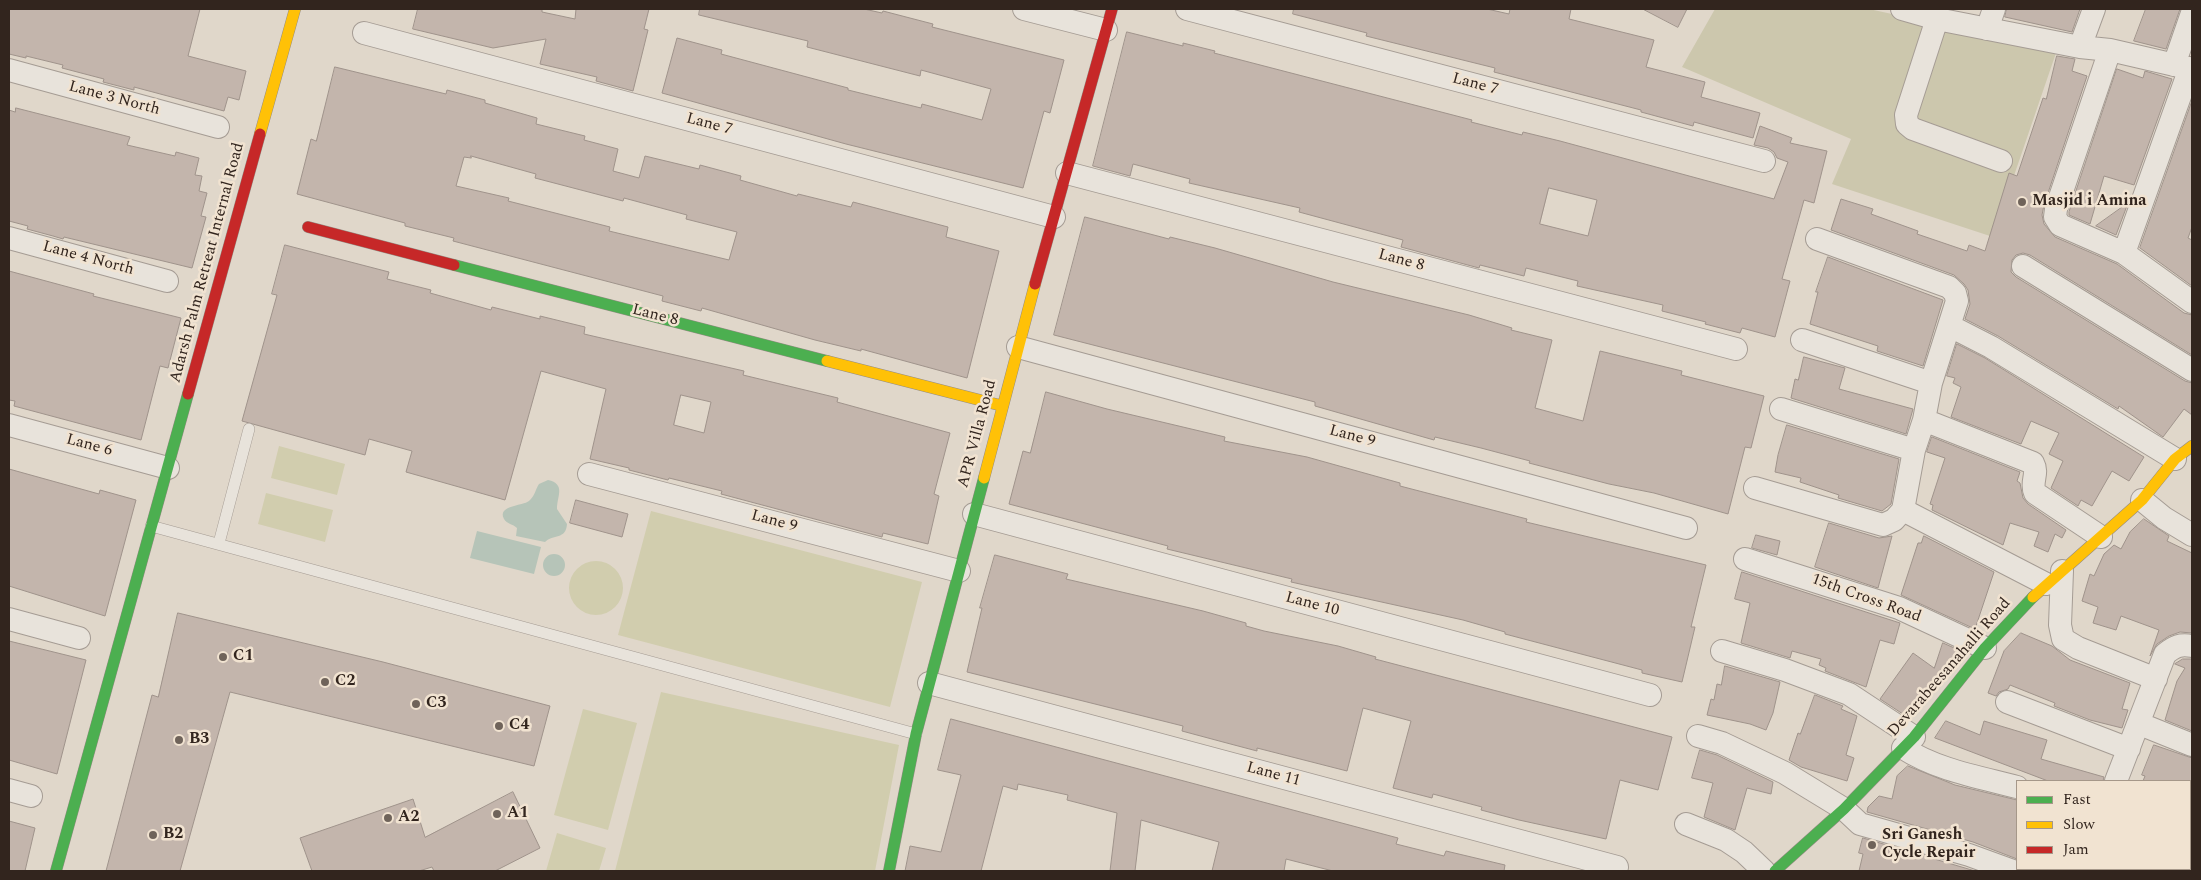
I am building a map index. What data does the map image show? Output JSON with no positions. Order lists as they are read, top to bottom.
{
  "streets": {
    "street": [
      "Lane 7",
      "Lane 3 North",
      "Lane 4 North",
      "Lane 8",
      "Adarsh Palm Retreat Internal Road",
      "APR Villa Road",
      "Lane 9",
      "Lane 6",
      "15th Cross Road",
      "Lane 10",
      "Devarabeesanahalli Road",
      "Lane 11"
    ]
  },
  "crossings": [
    ["Lane 7", "APR Villa Road"],
    ["Lane 8", "APR Villa Road"],
    ["Adarsh Palm Retreat Internal Road", "Lane 6"],
    ["APR Villa Road", "Lane 9"],
    ["APR Villa Road", "Lane 10"],
    ["APR Villa Road", "Lane 11"],
    ["15th Cross Road", "Devarabeesanahalli Road"]
  ],
  "places": [
    "Masjid i Amina",
    "C1",
    "C2",
    "C3",
    "C4",
    "B3",
    "A1",
    "A2",
    "B2",
    "Sri Ganesh Cycle Repair"
  ],
  "legend": ["Fast", "Slow", "Jam"]
}
